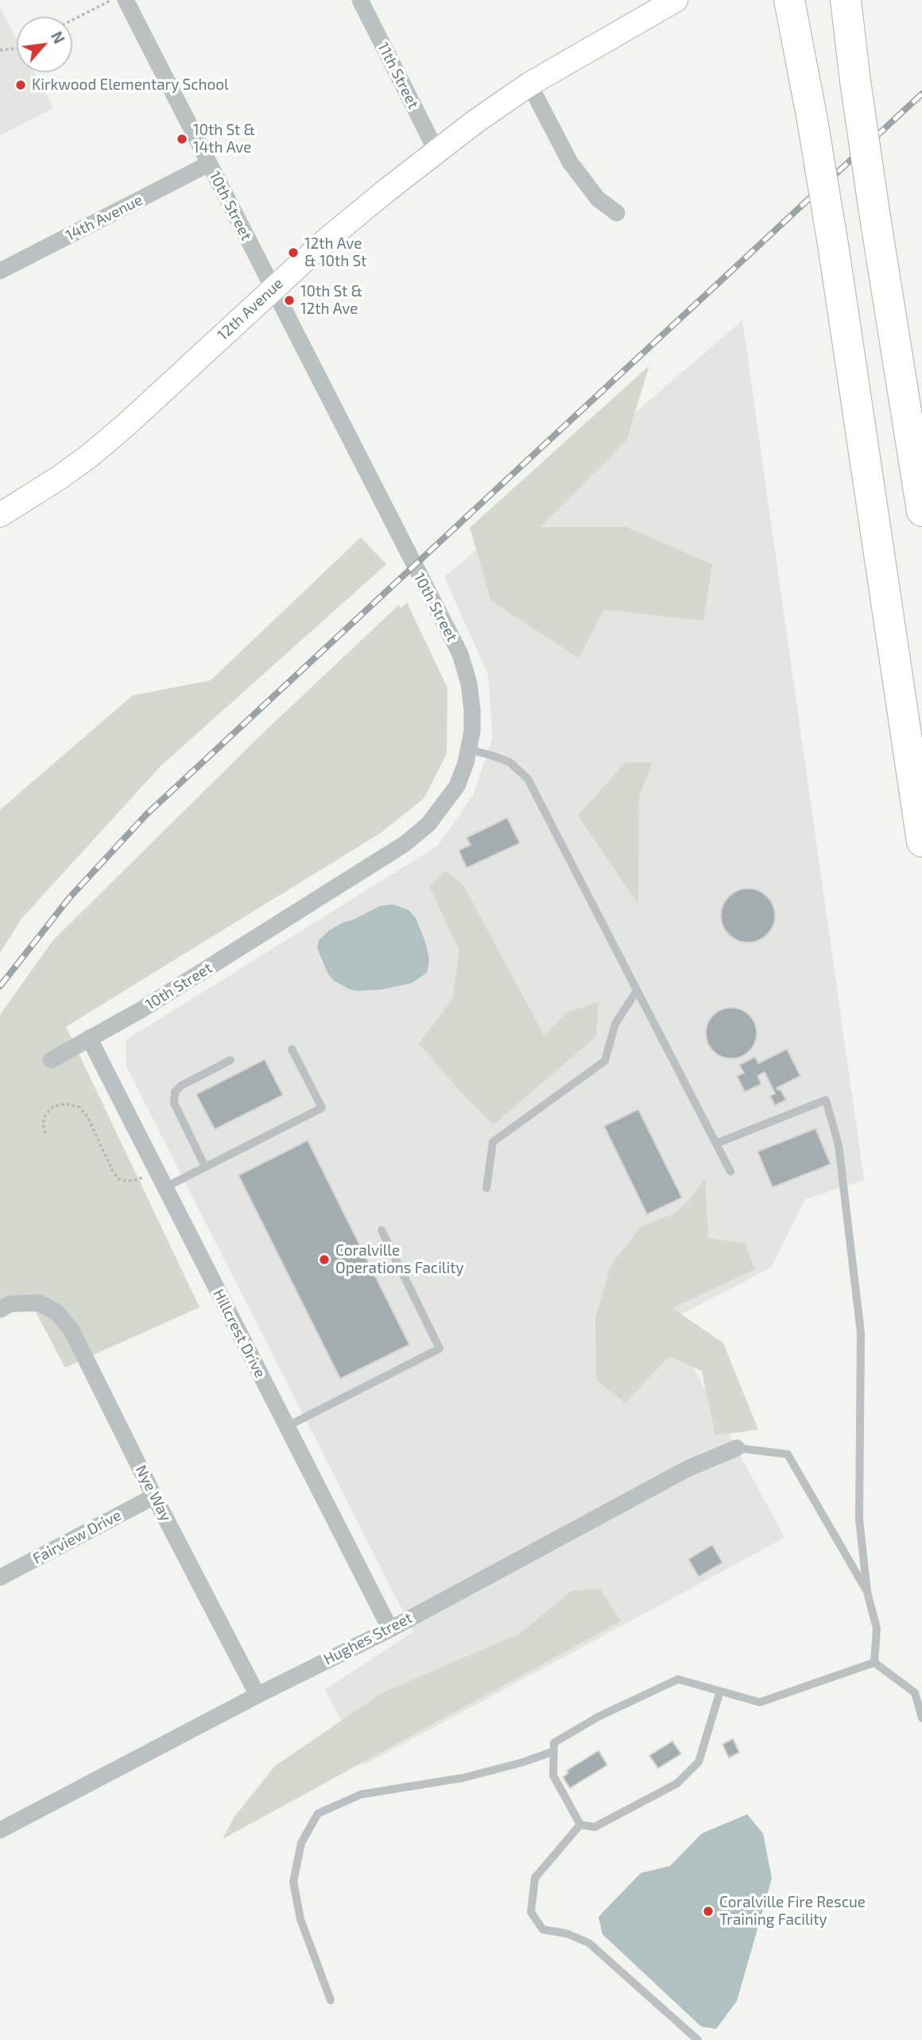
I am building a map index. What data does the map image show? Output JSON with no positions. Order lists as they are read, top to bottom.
{
  "streets": {
    "main road": ["12th Avenue"],
    "street": [
      "11th Street",
      "10th Street",
      "14th Avenue",
      "Hillcrest Drive",
      "Nye Way",
      "Fairview Drive",
      "Hughes Street"
    ]
  },
  "crossings": [
    ["11th Street", "12th Avenue"],
    ["10th Street", "14th Avenue"],
    ["10th Street", "12th Avenue"],
    ["10th Street", "Hillcrest Drive"],
    ["Hillcrest Drive", "Hughes Street"],
    ["Nye Way", "Fairview Drive"],
    ["Nye Way", "Hughes Street"]
  ],
  "places": [
    "Kirkwood Elementary School",
    "10th St & 14th Ave",
    "12th Ave & 10th St",
    "10th St & 12th Ave",
    "Coralville Operations Facility",
    "Coralville Fire Rescue Training Facility"
  ],
  "north": "top right"
}
